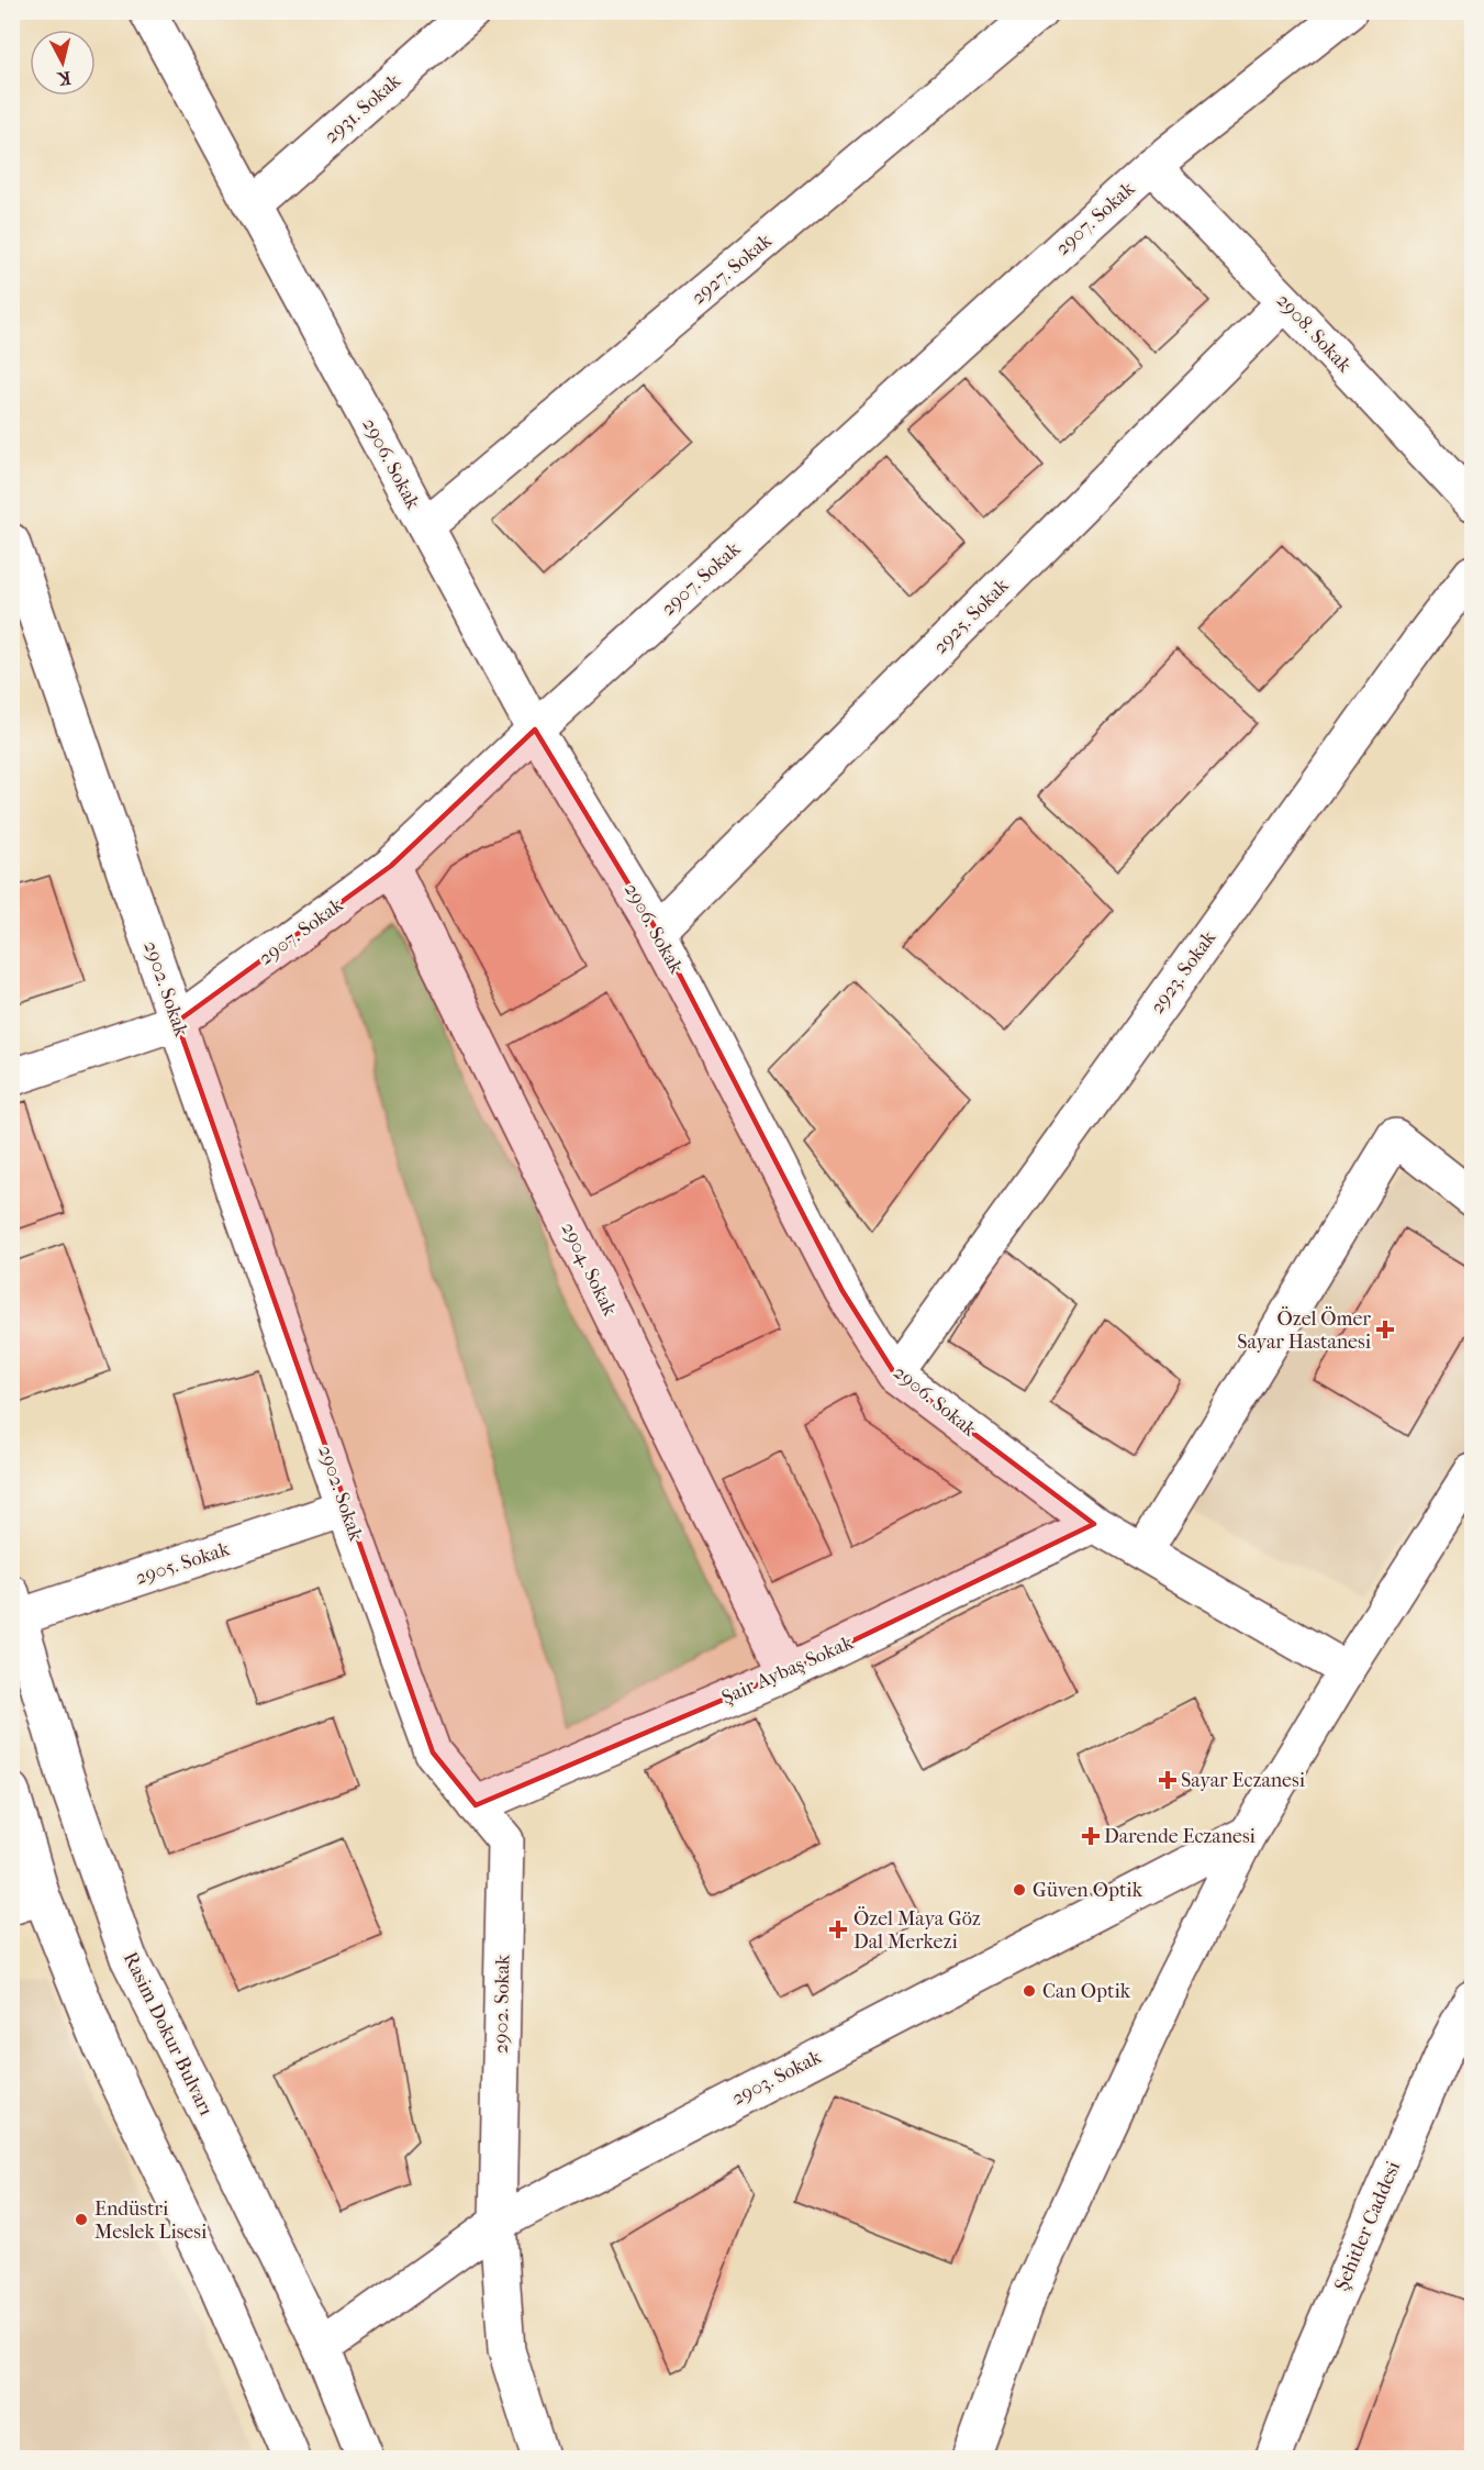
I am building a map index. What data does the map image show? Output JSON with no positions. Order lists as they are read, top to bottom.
{
  "streets": {
    "street": [
      "2931. Sokak",
      "2907. Sokak",
      "2927. Sokak",
      "2908. Sokak",
      "2906. Sokak",
      "2925. Sokak",
      "2923. Sokak",
      "2902. Sokak",
      "2904. Sokak",
      "2905. Sokak",
      "Şair Aybaş Sokak",
      "Rasim Dokur Bulvarı",
      "2903. Sokak",
      "Şehitler Caddesi"
    ]
  },
  "crossings": [
    ["2931. Sokak", "2906. Sokak"],
    ["2907. Sokak", "2908. Sokak"],
    ["2907. Sokak", "2906. Sokak"],
    ["2907. Sokak", "2902. Sokak"],
    ["2907. Sokak", "2904. Sokak"],
    ["2927. Sokak", "2906. Sokak"],
    ["2908. Sokak", "2925. Sokak"],
    ["2906. Sokak", "2925. Sokak"],
    ["2906. Sokak", "2923. Sokak"],
    ["2906. Sokak", "Şair Aybaş Sokak"],
    ["2902. Sokak", "2905. Sokak"],
    ["2902. Sokak", "Şair Aybaş Sokak"],
    ["2902. Sokak", "2903. Sokak"],
    ["2904. Sokak", "Şair Aybaş Sokak"],
    ["2905. Sokak", "Rasim Dokur Bulvarı"],
    ["Rasim Dokur Bulvarı", "2903. Sokak"]
  ],
  "places": {
    "health": [
      "Özel Ömer Sayar Hastanesi",
      "Sayar Eczanesi",
      "Darende Eczanesi",
      "Özel Maya Göz Dal Merkezi"
    ],
    "other": ["Güven Optik", "Can Optik", "Endüstri Meslek Lisesi"]
  },
  "north": "bottom"
}
